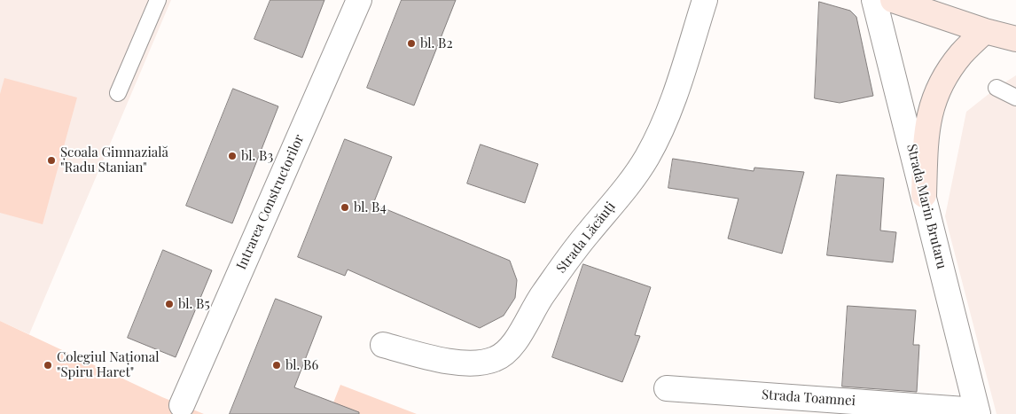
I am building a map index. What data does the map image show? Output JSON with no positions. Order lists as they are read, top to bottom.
{
  "streets": {
    "street": [
      "Intrarea Constructorilor",
      "Strada Marin Brutaru",
      "Strada Lăcăuți",
      "Strada Toamnei"
    ]
  },
  "crossings": [
    ["Strada Marin Brutaru", "Strada Toamnei"]
  ],
  "places": [
    "bl. B2",
    "bl. B3",
    "Școala Gimnazială \"Radu Stanian\"",
    "bl. B4",
    "bl. B5",
    "Colegiul Național \"Spiru Haret\"",
    "bl. B6"
  ]
}
